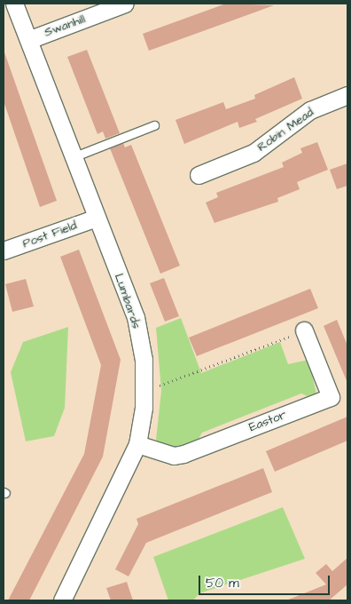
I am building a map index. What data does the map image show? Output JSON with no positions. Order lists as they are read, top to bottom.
{
  "streets": {
    "street": [
      "Swanhill",
      "Robin Mead",
      "Post Field",
      "Lumbards",
      "Eastor"
    ]
  },
  "crossings": [
    ["Swanhill", "Lumbards"],
    ["Post Field", "Lumbards"],
    ["Lumbards", "Eastor"]
  ],
  "scale_bar": "50 m"
}
